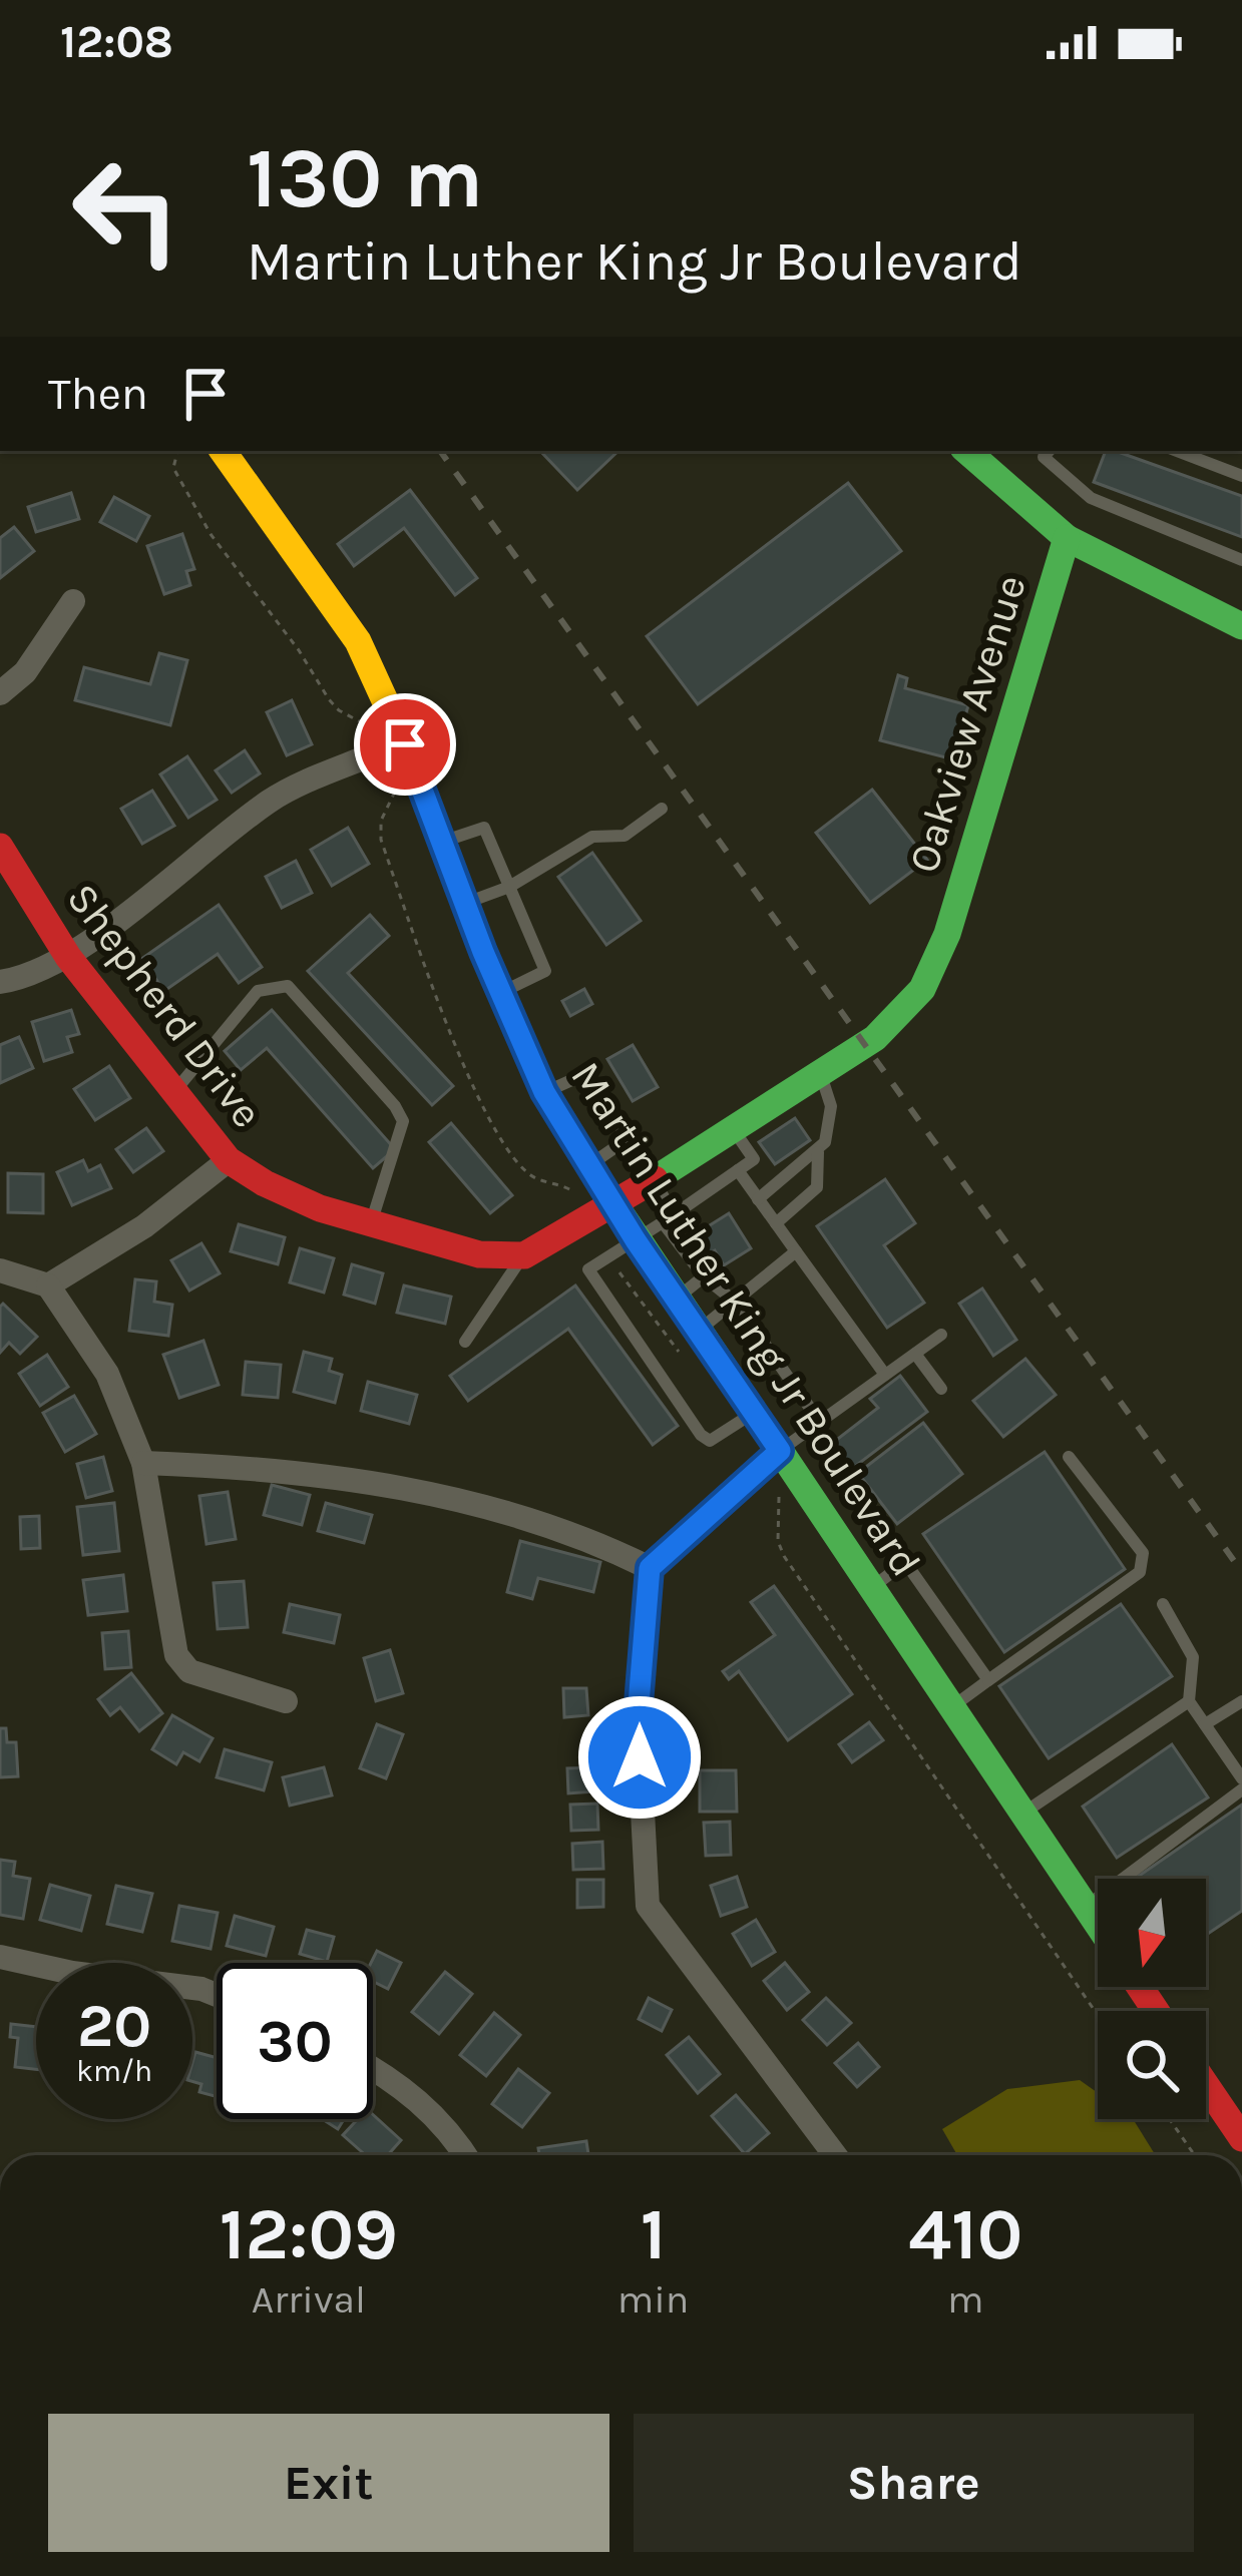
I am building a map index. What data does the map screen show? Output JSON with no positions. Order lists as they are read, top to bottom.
{
  "streets": {
    "street": ["Oakview Avenue", "Shepherd Drive", "Martin Luther King Jr Boulevard"]
  },
  "north": "bottom",
  "page": {
    "status": "12:08",
    "turn": ["130 m", "Martin Luther King Jr Boulevard"],
    "then": "Then",
    "speed": "20 km/h",
    "limit": "30",
    "eta": [
      "12:09",
      "Arrival",
      "1",
      "min",
      "410",
      "m"
    ],
    "buttons": ["Exit", "Share"]
  }
}
